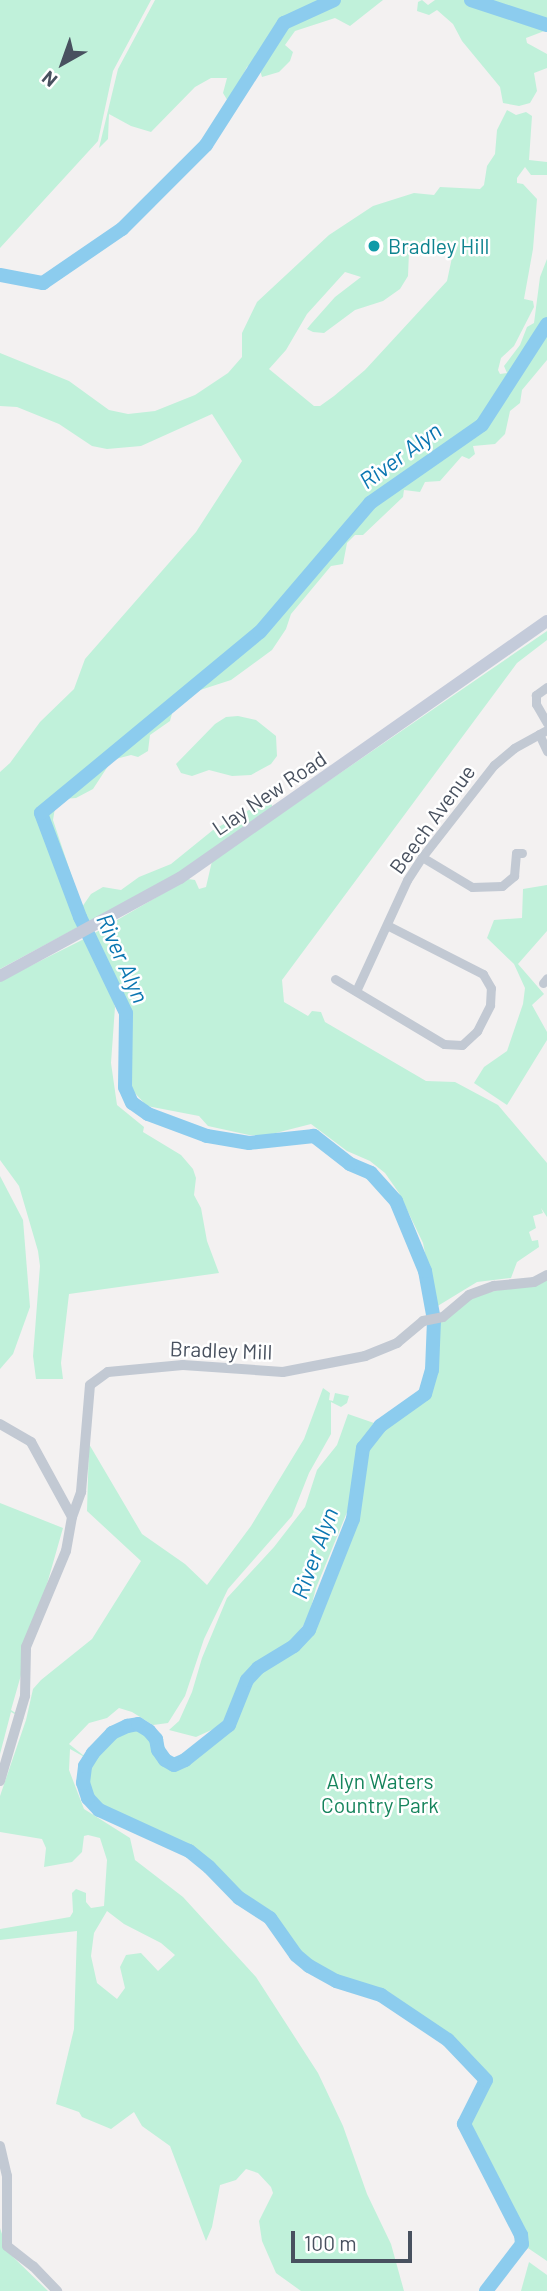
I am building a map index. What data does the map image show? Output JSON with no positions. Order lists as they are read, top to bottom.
{
  "streets": {
    "main road": ["Llay New Road"],
    "street": ["Beech Avenue", "Bradley Mill"]
  },
  "water": ["River Alyn"],
  "parks": ["Alyn Waters Country Park"],
  "places": ["Bradley Hill"],
  "scale_bar": "100 m",
  "north": "bottom left"
}
